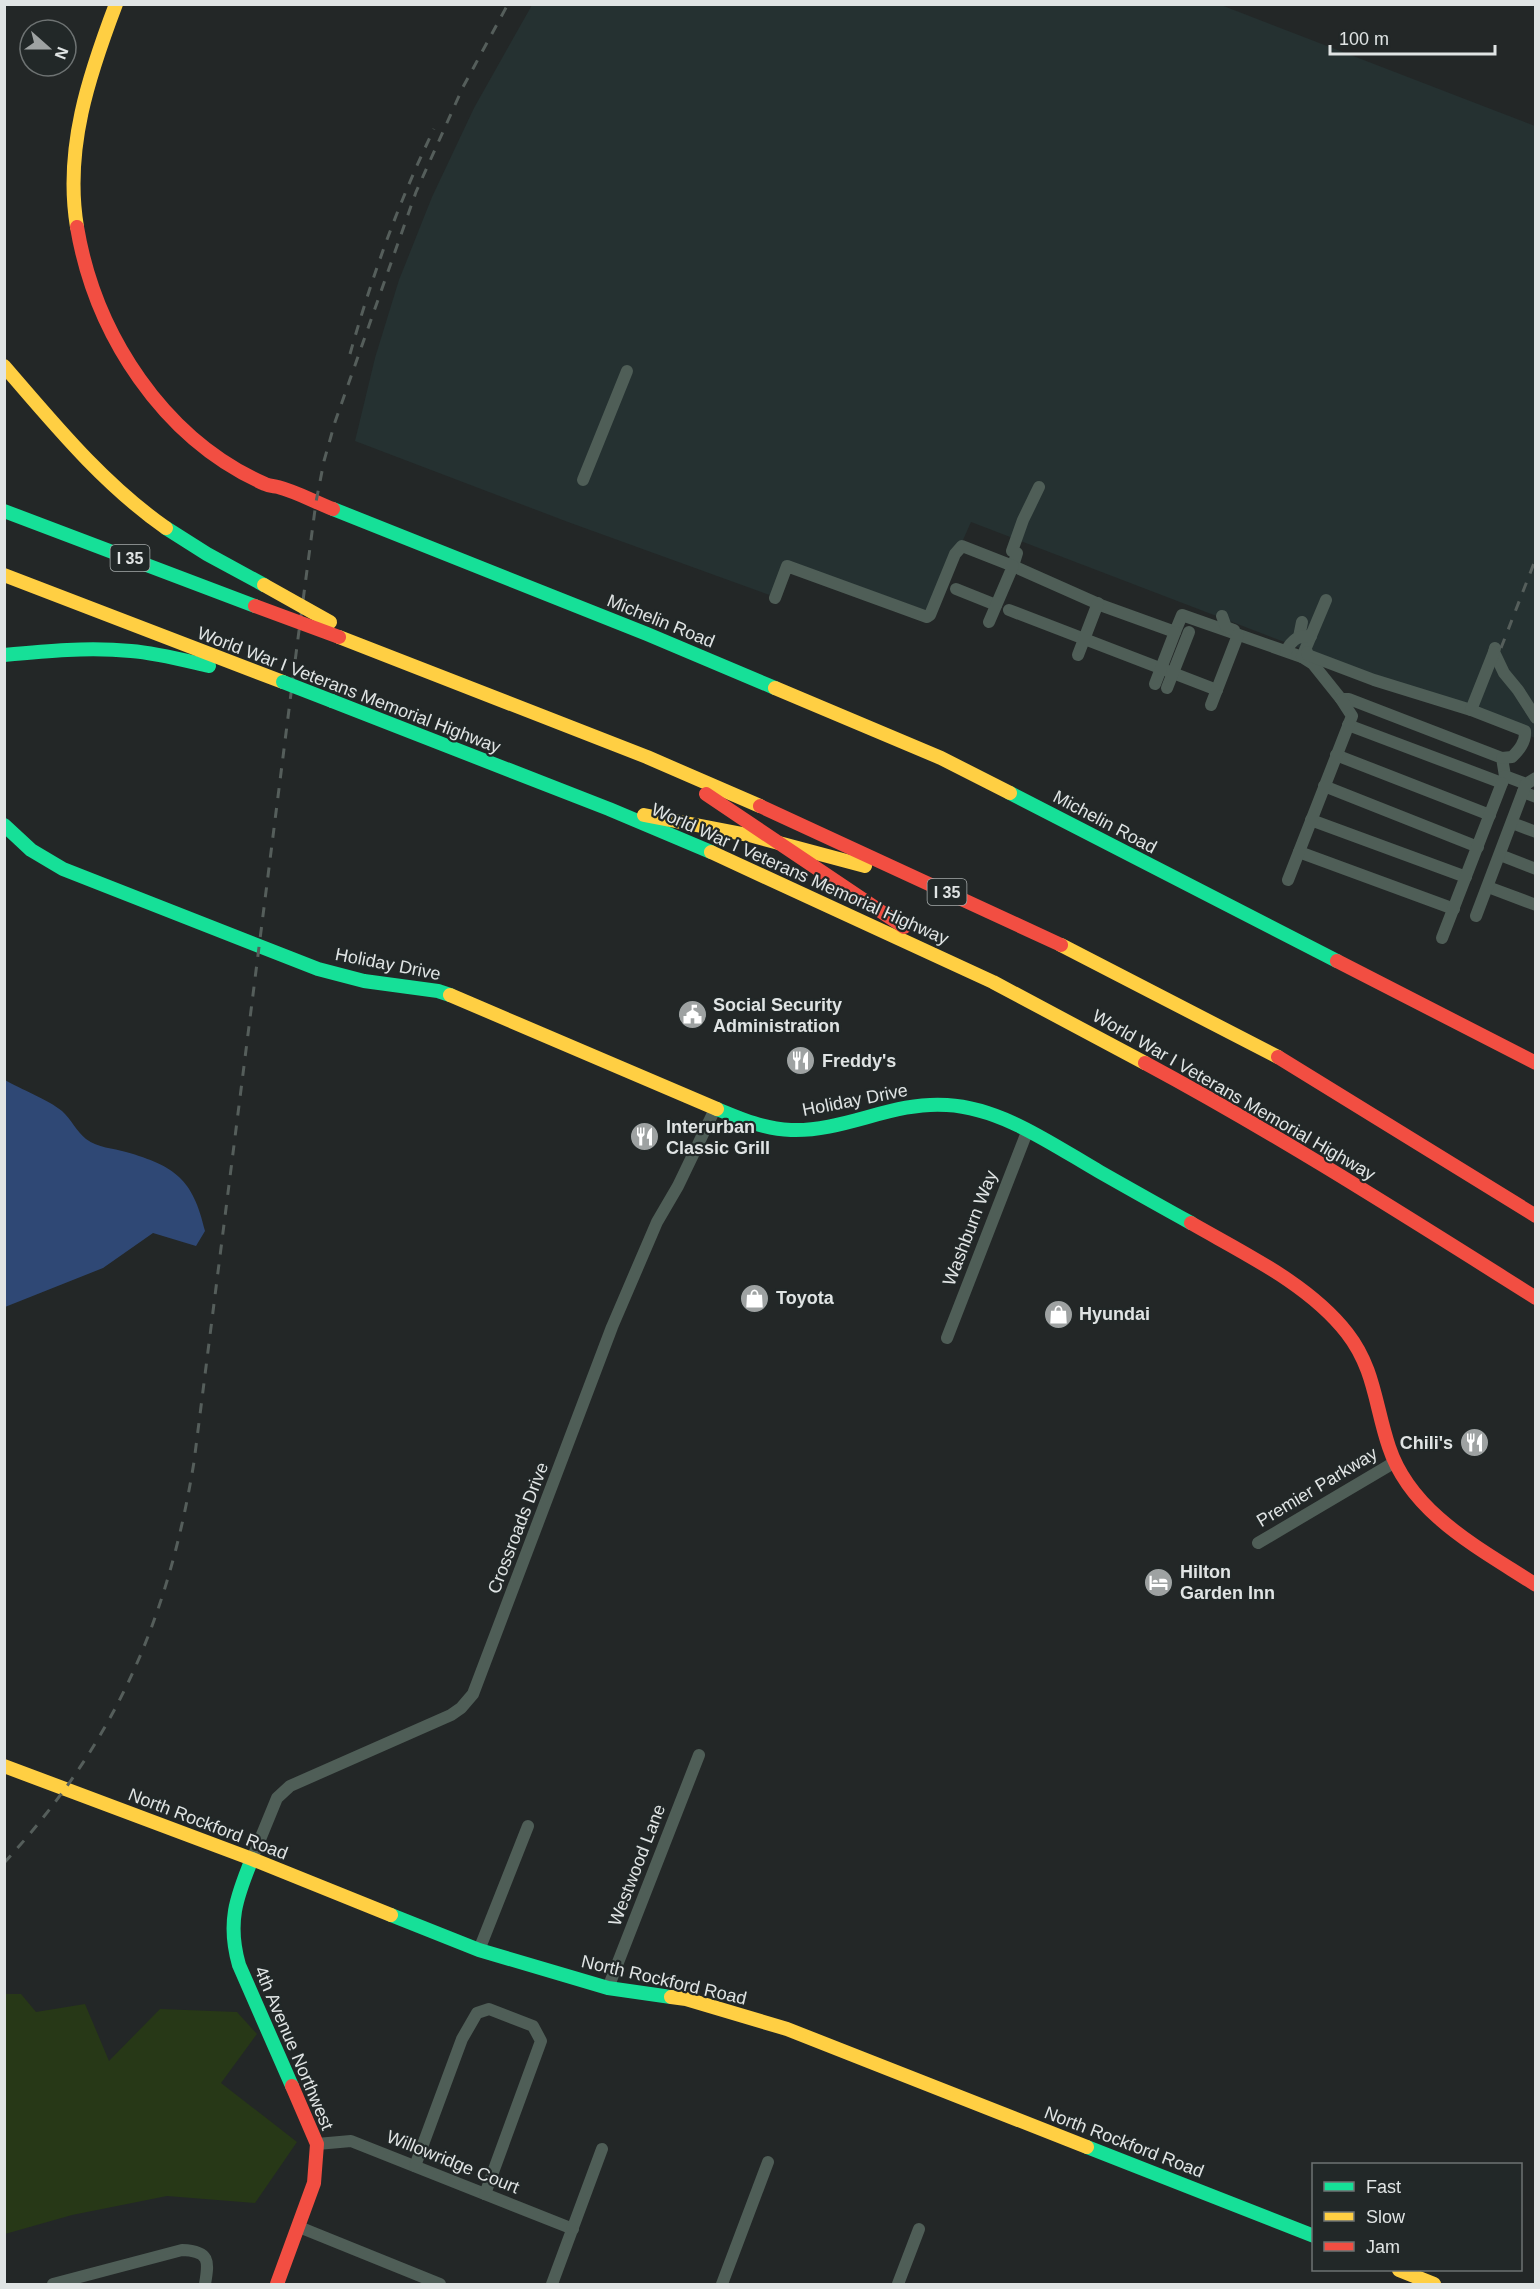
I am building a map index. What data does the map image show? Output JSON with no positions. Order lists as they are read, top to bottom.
{
  "streets": {
    "main road": [
      "I 35",
      "Michelin Road",
      "World War I Veterans Memorial Highway",
      "Holiday Drive",
      "North Rockford Road",
      "4th Avenue Northwest"
    ],
    "street": [
      "Washburn Way",
      "Premier Parkway",
      "Crossroads Drive",
      "Westwood Lane",
      "Willowridge Court"
    ]
  },
  "crossings": [
    ["Holiday Drive", "Washburn Way"],
    ["Holiday Drive", "Premier Parkway"],
    ["Holiday Drive", "Crossroads Drive"],
    ["Crossroads Drive", "North Rockford Road"],
    ["Crossroads Drive", "4th Avenue Northwest"],
    ["North Rockford Road", "Westwood Lane"],
    ["North Rockford Road", "4th Avenue Northwest"],
    ["4th Avenue Northwest", "Willowridge Court"]
  ],
  "places": {
    "public building": ["Social Security Administration"],
    "restaurant": ["Freddy's", "Interurban Classic Grill", "Chili's"],
    "shop": ["Toyota", "Hyundai"],
    "hotel": ["Hilton Garden Inn"]
  },
  "legend": ["Fast", "Slow", "Jam"],
  "scale_bar": "100 m",
  "north": "right"
}
